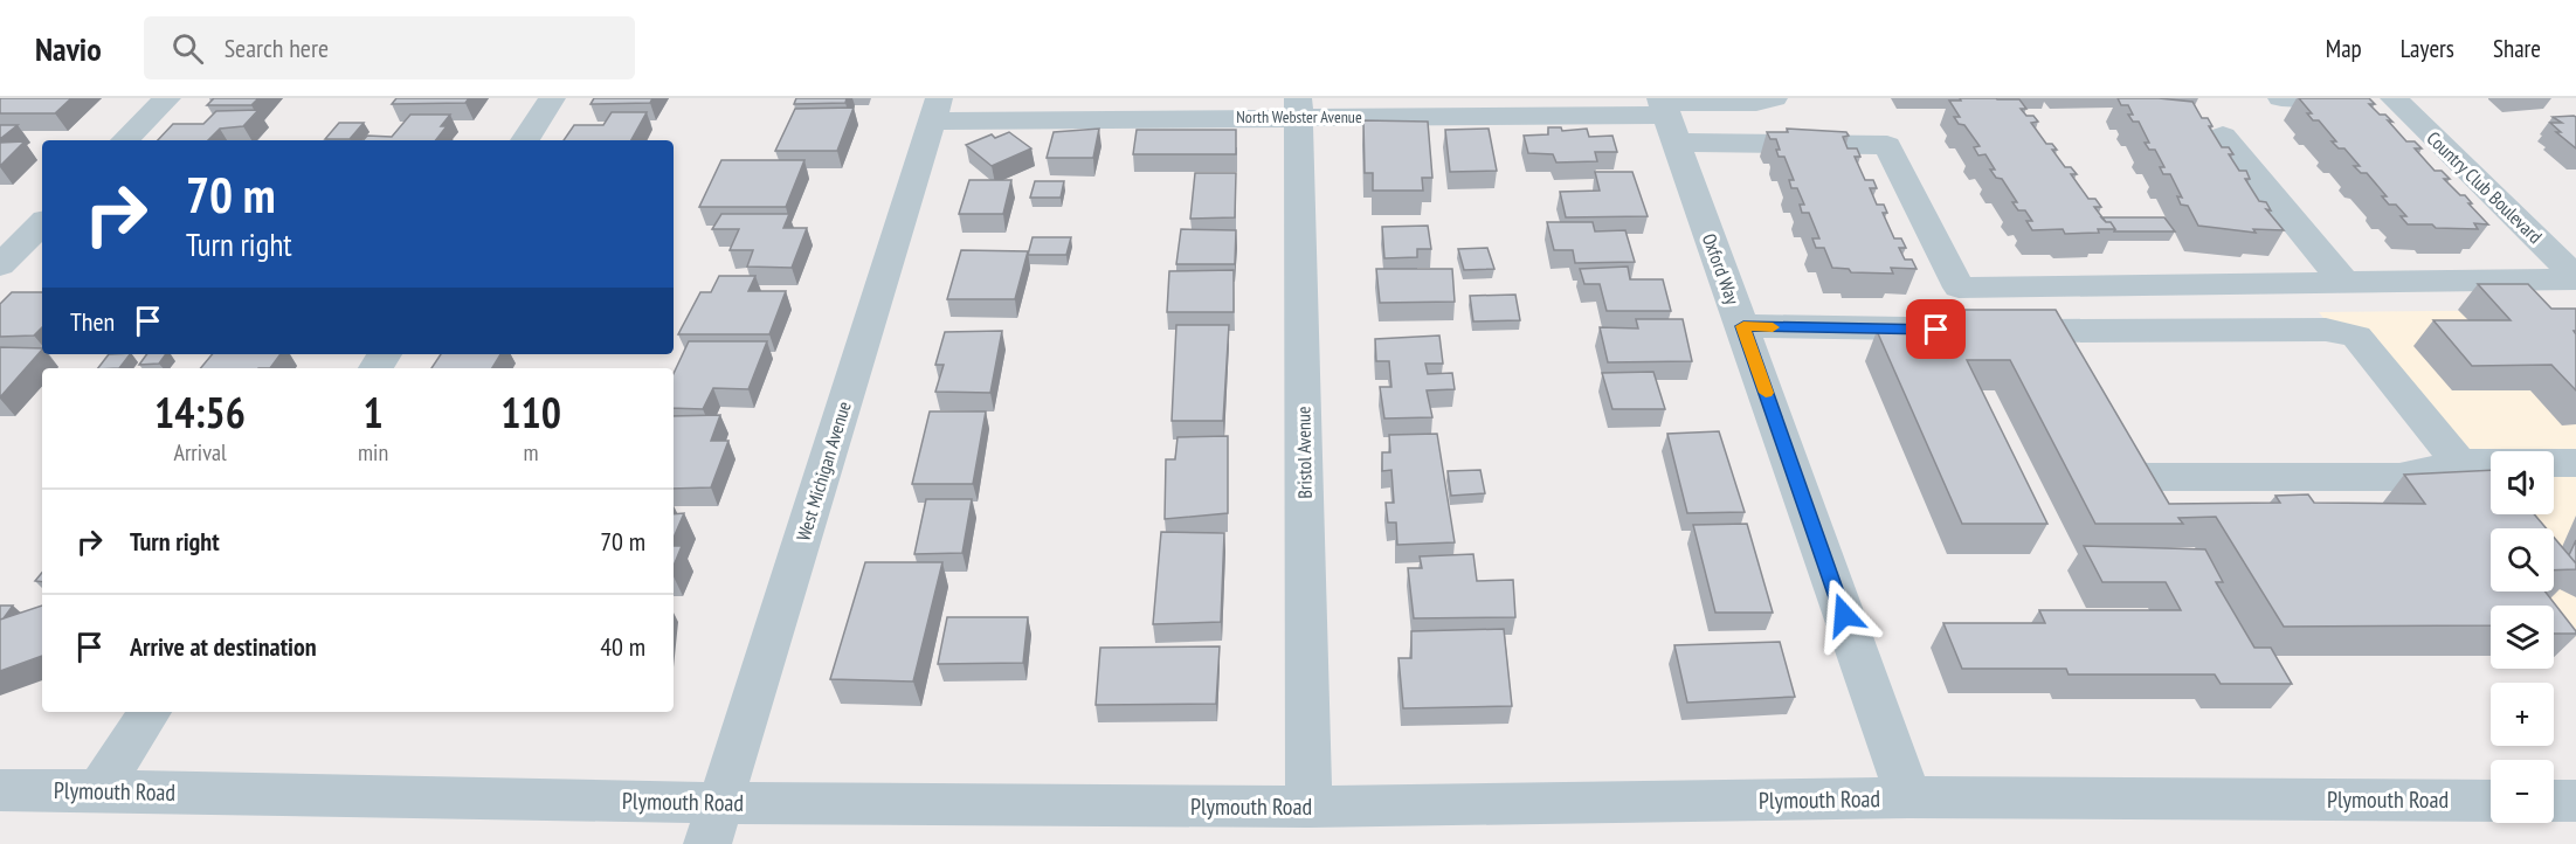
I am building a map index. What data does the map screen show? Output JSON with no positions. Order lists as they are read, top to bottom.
{
  "streets": {
    "street": [
      "North Webster Avenue",
      "Country Club Boulevard",
      "Oxford Way",
      "Bristol Avenue",
      "West Michigan Avenue",
      "Plymouth Road"
    ]
  },
  "crossings": [
    ["North Webster Avenue", "Oxford Way"],
    ["North Webster Avenue", "Bristol Avenue"],
    ["North Webster Avenue", "West Michigan Avenue"],
    ["Oxford Way", "Plymouth Road"],
    ["Bristol Avenue", "Plymouth Road"],
    ["West Michigan Avenue", "Plymouth Road"]
  ],
  "page": {
    "header": "Navio",
    "search": "Search here",
    "nav": ["Map", "Layers", "Share"],
    "turn": ["70 m", "Turn right"],
    "then": "Then",
    "eta": [
      "14:56",
      "Arrival",
      "1",
      "min",
      "110",
      "m"
    ],
    "map_buttons": ["+", "−"],
    "list": [
      {
        "name": "Turn right",
        "value": "70 m"
      },
      {
        "name": "Arrive at destination",
        "value": "40 m"
      }
    ]
  }
}
